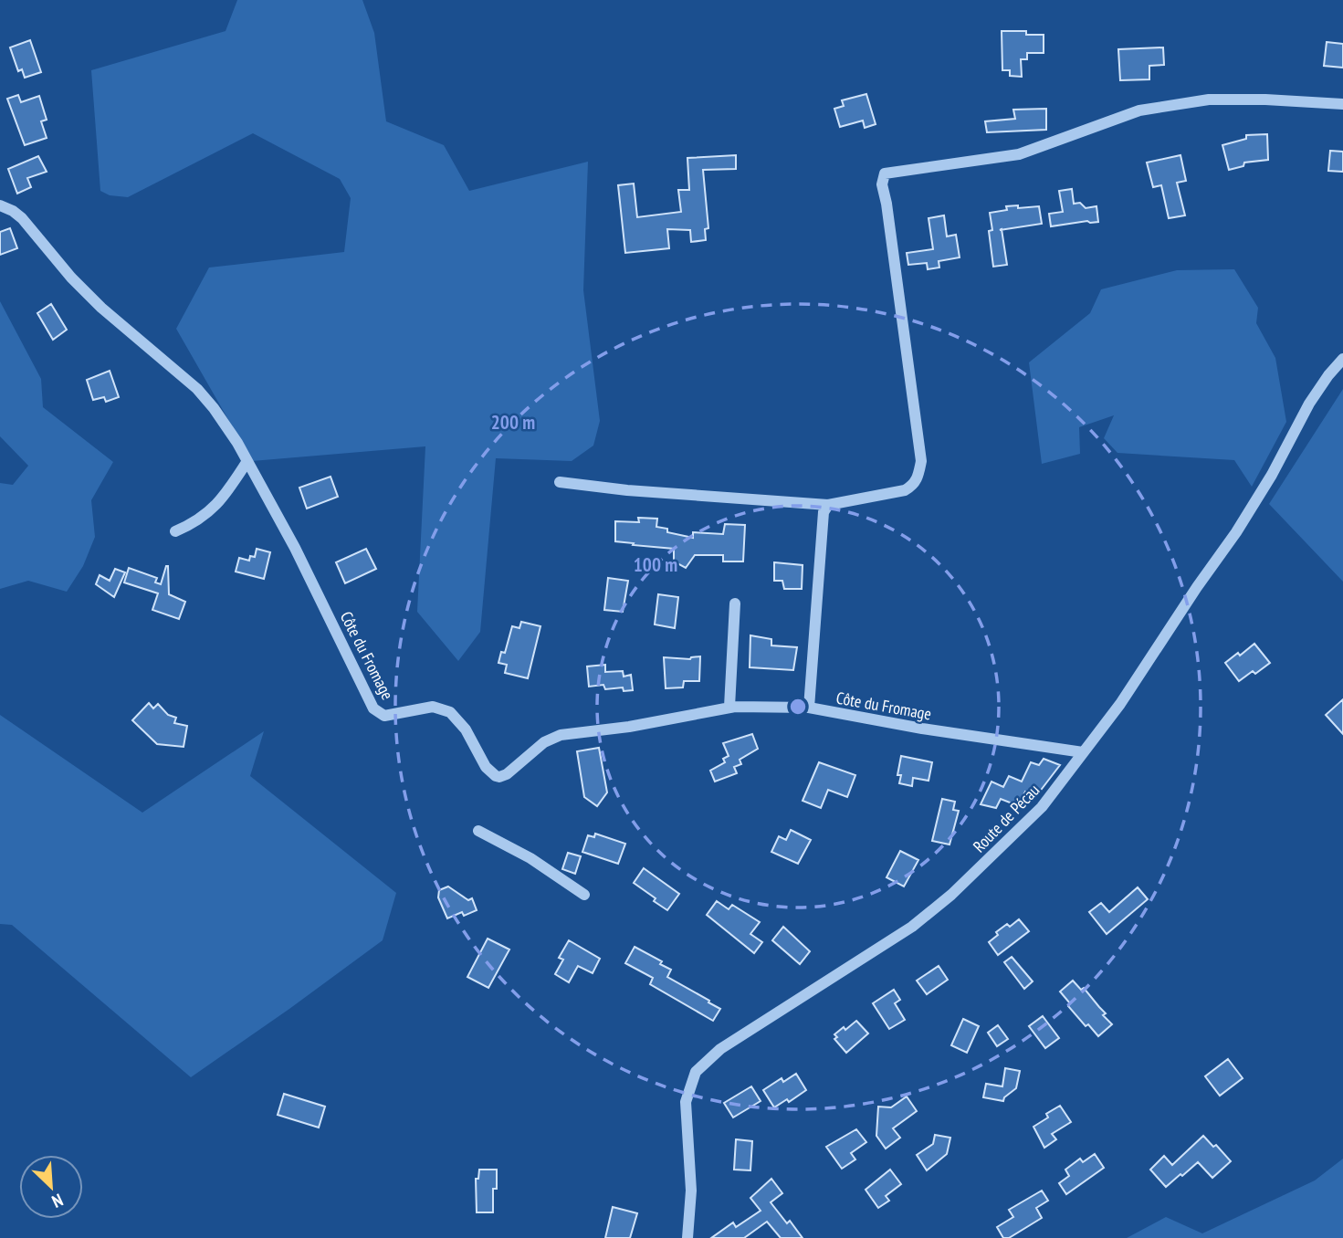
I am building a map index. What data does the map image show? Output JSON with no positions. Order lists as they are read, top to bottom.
{
  "streets": {
    "street": ["Côte du Fromage", "Route de Pécau"]
  },
  "crossings": [
    ["Côte du Fromage", "Route de Pécau"]
  ],
  "north": "bottom right",
  "rings": ["200 m", "100 m"]
}
